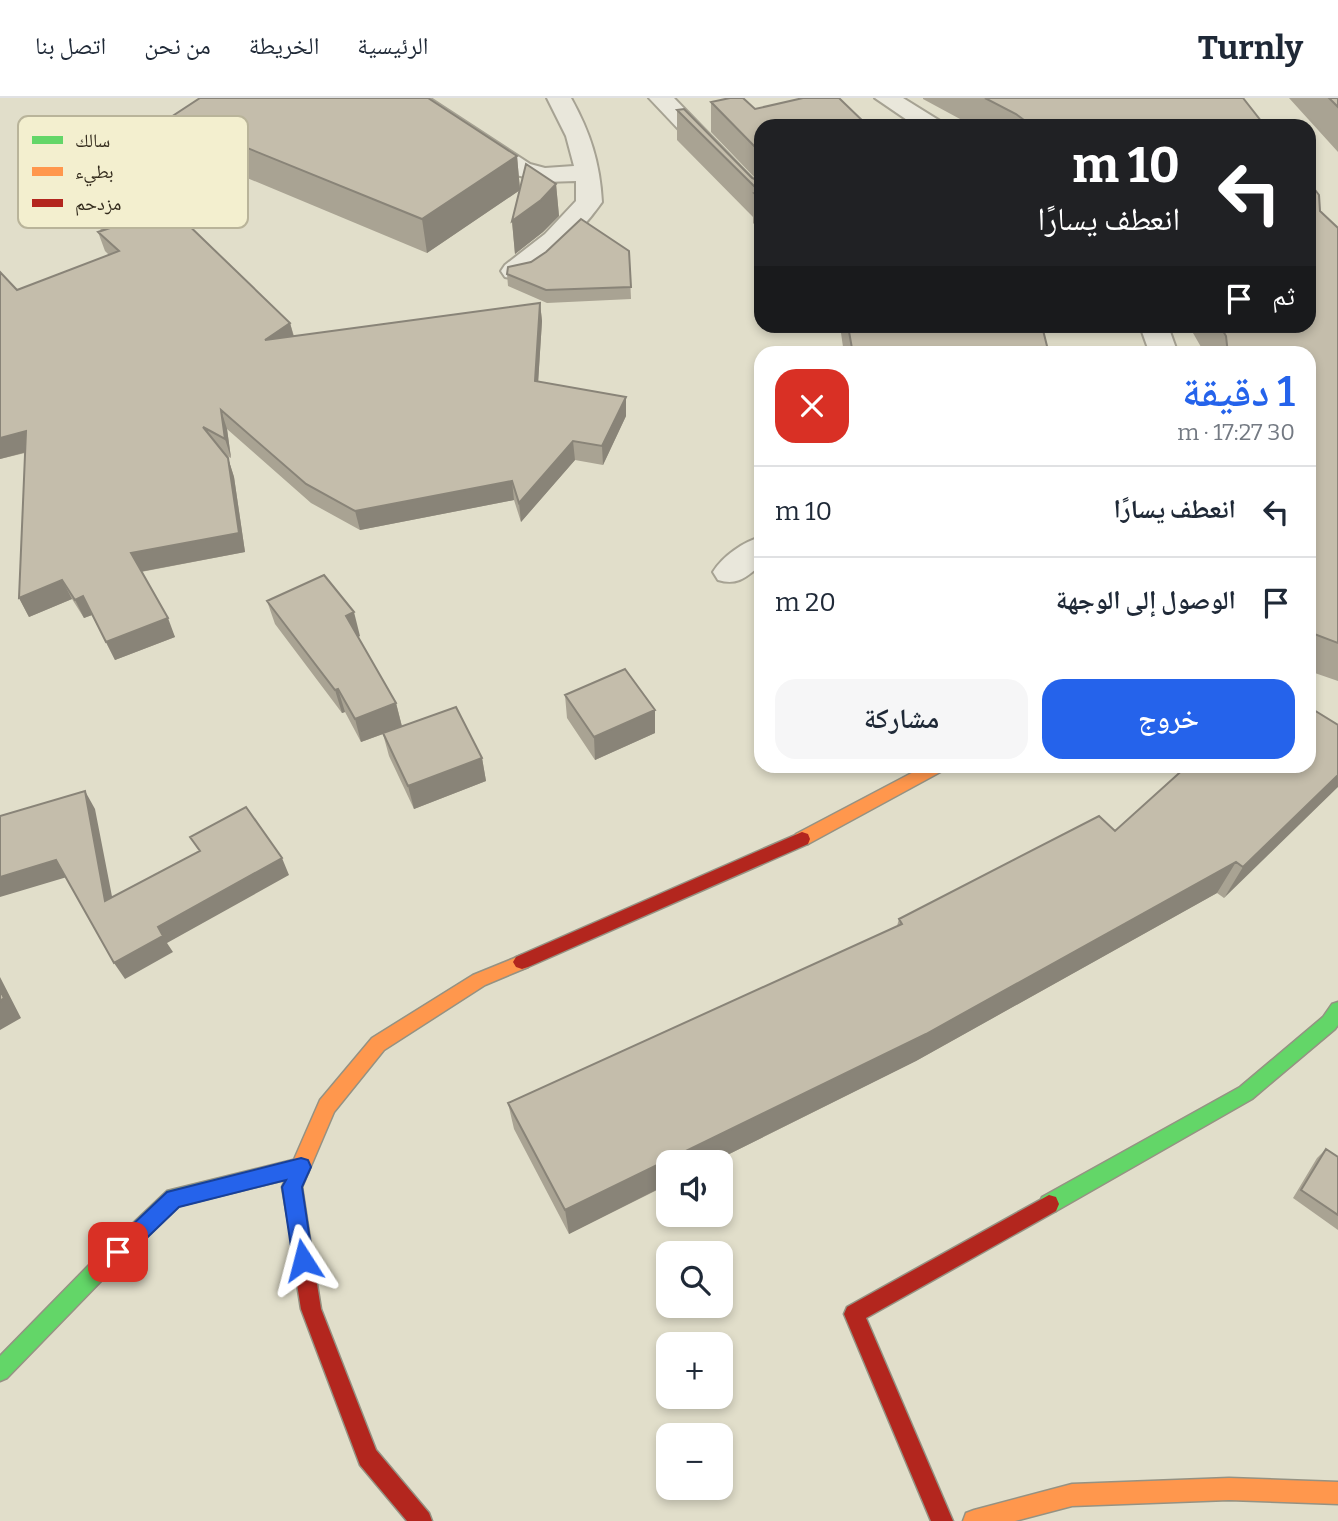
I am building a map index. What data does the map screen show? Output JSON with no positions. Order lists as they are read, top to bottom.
{
  "legend": ["سالك", "بطيء", "مزدحم"],
  "page": {
    "header": "Turnly",
    "nav": [
      "الرئيسية",
      "الخريطة",
      "من نحن",
      "اتصل بنا"
    ],
    "turn": ["10 m", "انعطف يسارًا"],
    "then": "ثم",
    "heading": ["1 دقيقة", "30 m · 17:27"],
    "list": [
      {
        "name": "انعطف يسارًا",
        "value": "10 m"
      },
      {
        "name": "الوصول إلى الوجهة",
        "value": "20 m"
      }
    ],
    "buttons": ["خروج", "مشاركة"],
    "map_buttons": ["+", "−"]
  }
}
